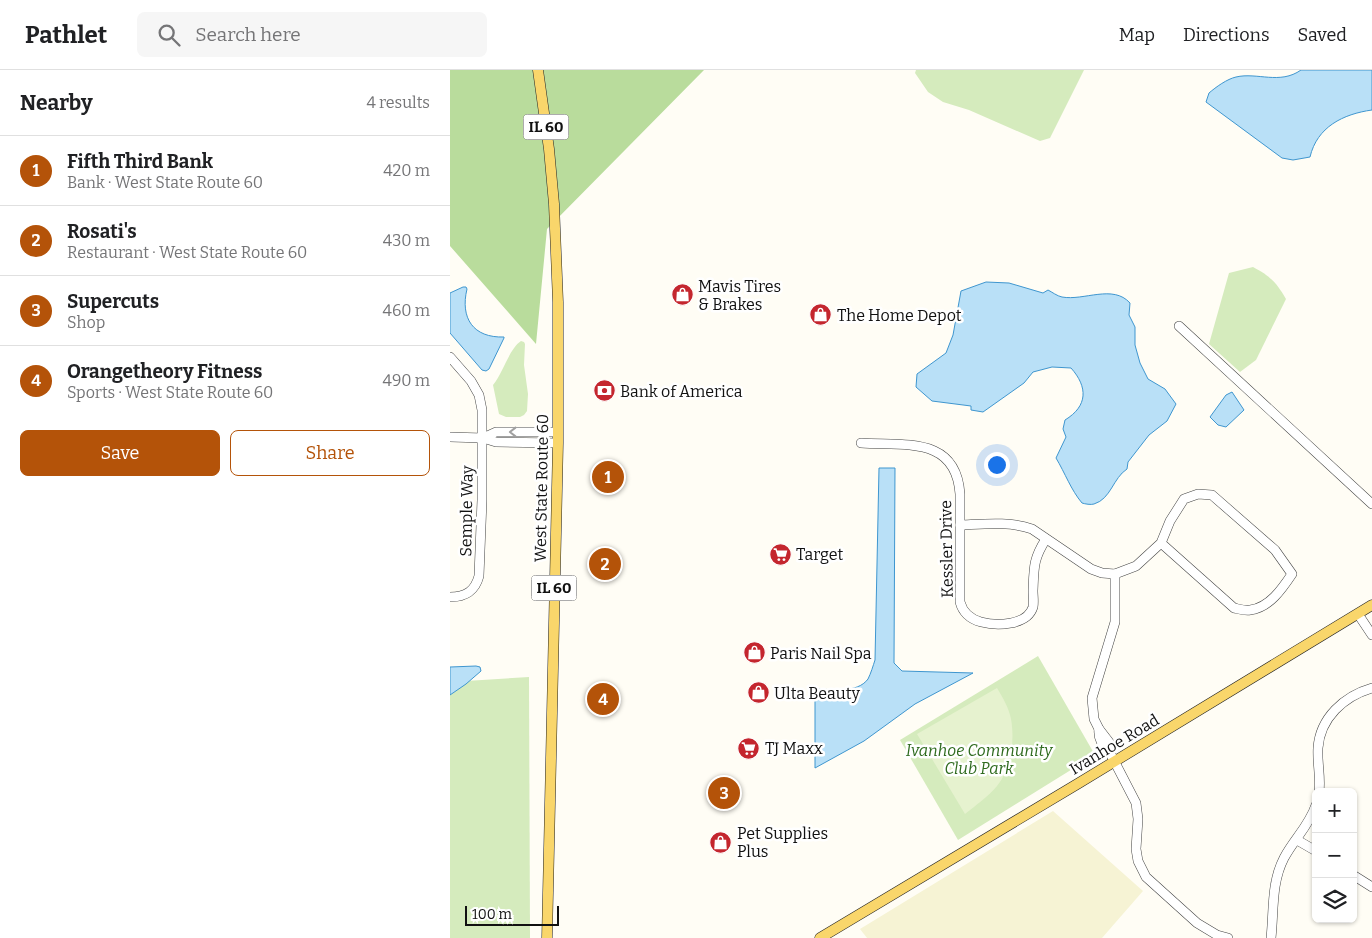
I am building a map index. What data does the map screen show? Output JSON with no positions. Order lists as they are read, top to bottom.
{
  "streets": {
    "main road": ["IL 60", "West State Route 60", "Ivanhoe Road"],
    "street": ["Semple Way", "Kessler Drive"]
  },
  "parks": ["Ivanhoe Community Club Park"],
  "places": {
    "shop": [
      "Mavis Tires & Brakes",
      "The Home Depot",
      "Paris Nail Spa",
      "Ulta Beauty",
      "Pet Supplies Plus"
    ],
    "bank": ["Bank of America"],
    "supermarket": ["Target", "TJ Maxx"]
  },
  "scale_bar": "100 m",
  "page": {
    "header": "Pathlet",
    "search": "Search here",
    "nav": ["Map", "Directions", "Saved"],
    "heading": ["Nearby", "4 results"],
    "list": [
      {
        "mark": "1",
        "name": "Fifth Third Bank",
        "note": "Bank · West State Route 60",
        "value": "420 m"
      },
      {
        "mark": "2",
        "name": "Rosati's",
        "note": "Restaurant · West State Route 60",
        "value": "430 m"
      },
      {
        "mark": "3",
        "name": "Supercuts",
        "note": "Shop",
        "value": "460 m"
      },
      {
        "mark": "4",
        "name": "Orangetheory Fitness",
        "note": "Sports · West State Route 60",
        "value": "490 m"
      }
    ],
    "buttons": ["Save", "Share"],
    "pins": [
      "1",
      "2",
      "4",
      "3"
    ],
    "map_buttons": ["+", "−"],
    "scale": "100 m"
  }
}
